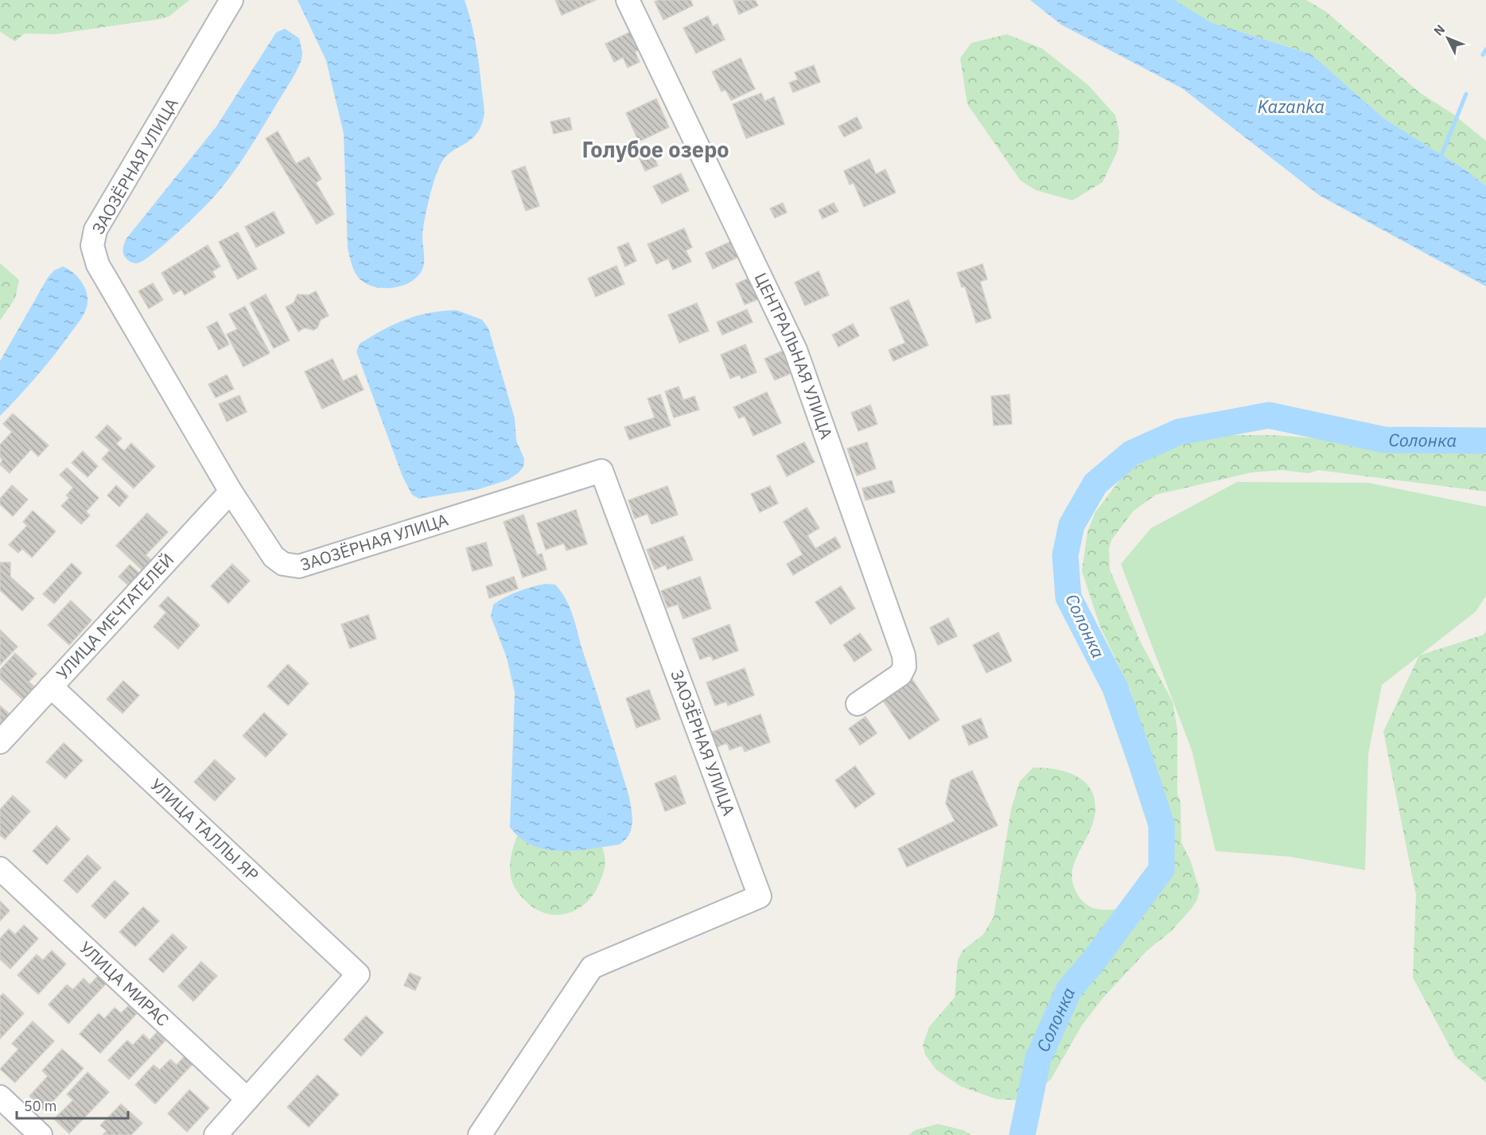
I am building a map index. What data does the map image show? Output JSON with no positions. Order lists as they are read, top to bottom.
{
  "streets": {
    "street": [
      "ЗАОЗЁРНАЯ УЛИЦА",
      "ЦЕНТРАЛЬНАЯ УЛИЦА",
      "УЛИЦА МЕЧТАТЕЛЕЙ",
      "УЛИЦА ТАЛЛЫ ЯР",
      "УЛИЦА МИРАС"
    ]
  },
  "crossings": [
    ["ЗАОЗЁРНАЯ УЛИЦА", "УЛИЦА МЕЧТАТЕЛЕЙ"],
    ["УЛИЦА МЕЧТАТЕЛЕЙ", "УЛИЦА ТАЛЛЫ ЯР"],
    ["УЛИЦА ТАЛЛЫ ЯР", "УЛИЦА МИРАС"]
  ],
  "districts": ["Голубое озеро"],
  "water": ["Kazanka", "Солонка"],
  "scale_bar": "50 m",
  "north": "top left"
}
